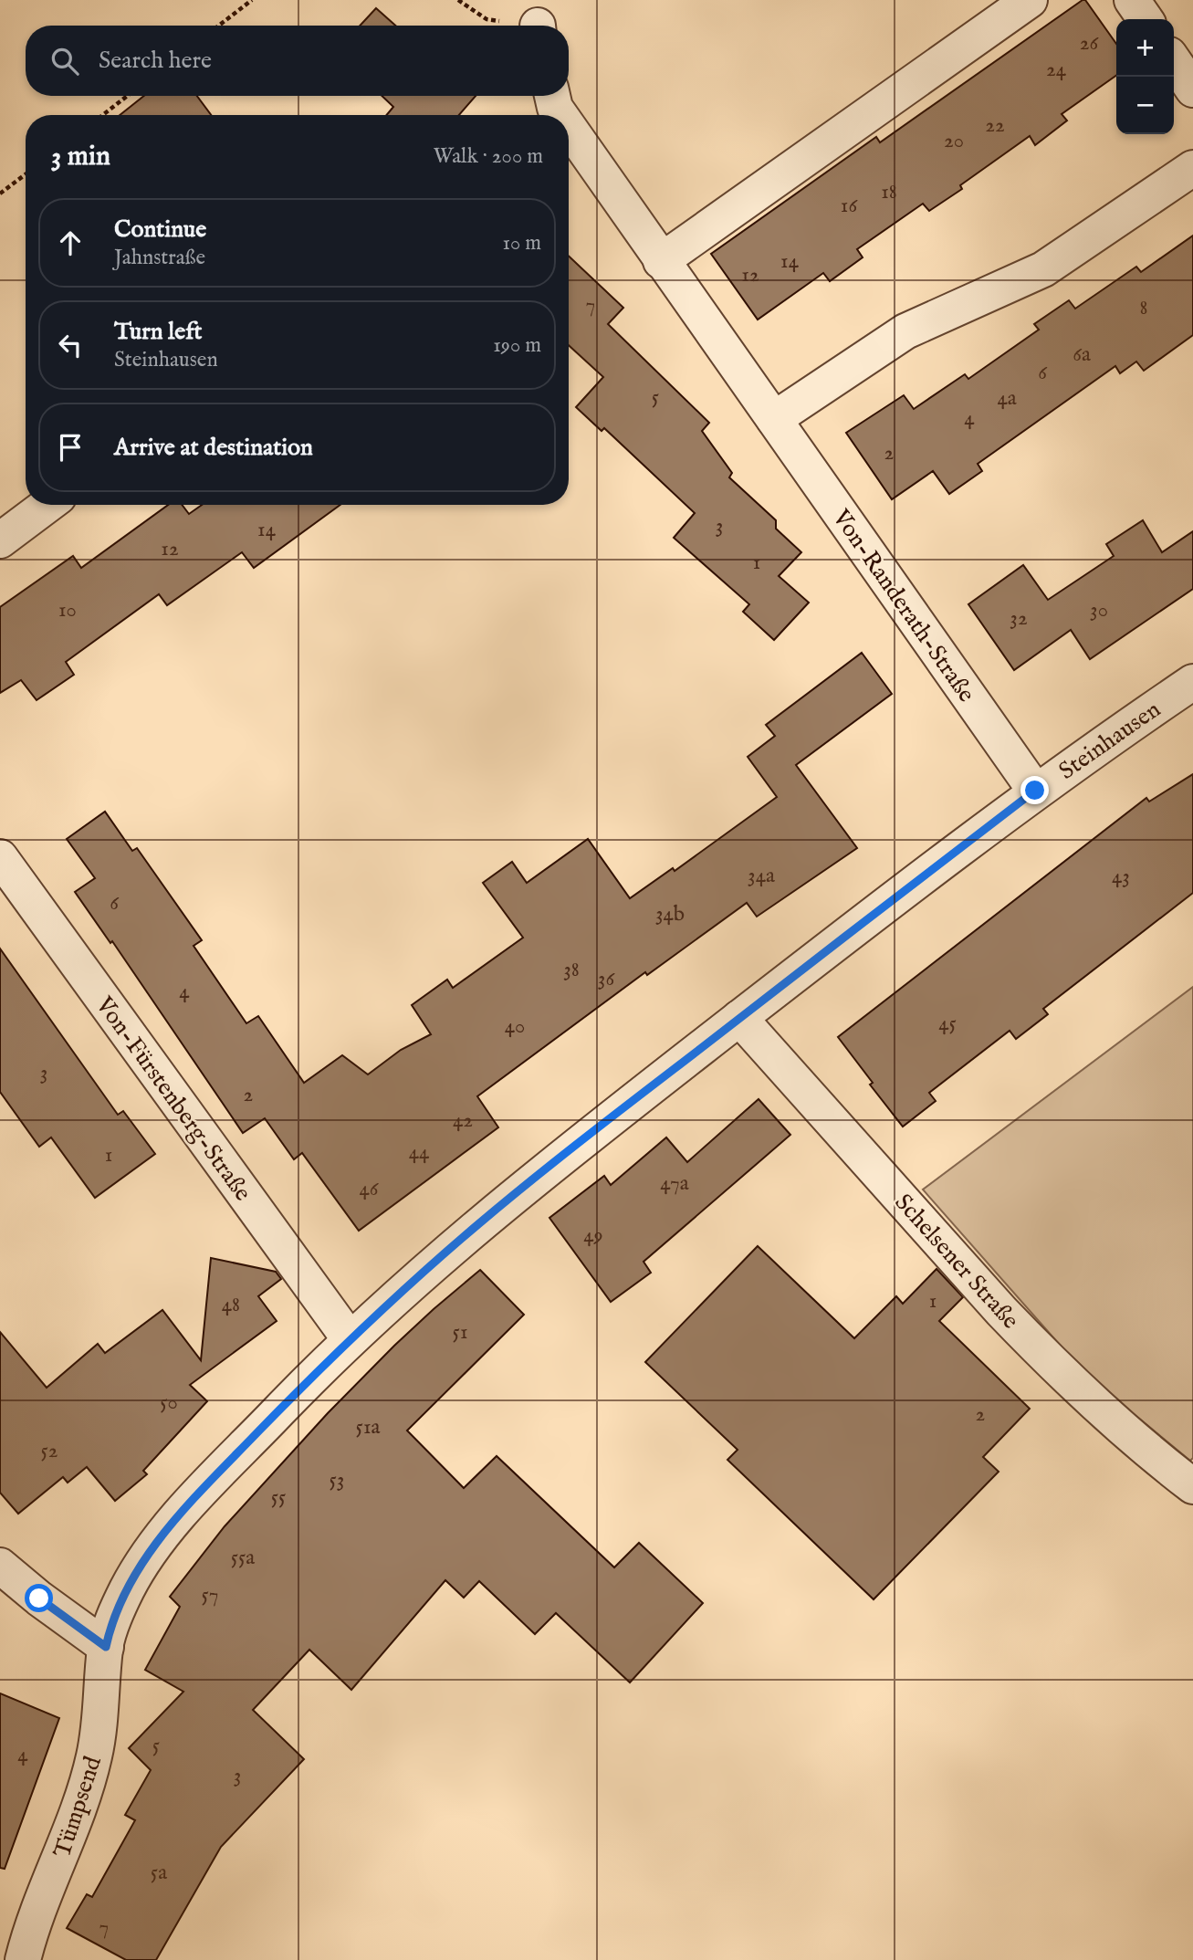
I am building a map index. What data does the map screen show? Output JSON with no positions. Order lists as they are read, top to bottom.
{
  "streets": {
    "street": [
      "Von-Randerath-Straße",
      "Steinhausen",
      "Von-Fürstenberg-Straße",
      "Schelsener Straße",
      "Tümpsend"
    ]
  },
  "crossings": [
    ["Von-Randerath-Straße", "Steinhausen"],
    ["Steinhausen", "Von-Fürstenberg-Straße"],
    ["Steinhausen", "Schelsener Straße"],
    ["Steinhausen", "Tümpsend"]
  ],
  "house_numbers": [
    "26",
    "24",
    "22",
    "20",
    "18",
    "16",
    "14",
    "12",
    "7",
    "8",
    "6a",
    "6",
    "5",
    "4a",
    "4",
    "2",
    "3",
    "14",
    "12",
    "1",
    "10",
    "30",
    "32",
    "34a",
    "43",
    "6",
    "34b",
    "38",
    "36",
    "4",
    "45",
    "40",
    "3",
    "2",
    "42",
    "44",
    "1",
    "47a",
    "46",
    "49",
    "1",
    "48",
    "51",
    "50",
    "2",
    "51a",
    "52",
    "53",
    "55",
    "55a",
    "57",
    "5",
    "4",
    "3",
    "5a",
    "7"
  ],
  "page": {
    "map_buttons": ["+", "−"],
    "search": "Search here",
    "heading": ["3 min", "Walk · 200 m"],
    "list": [
      ["Continue", "Jahnstraße", "10 m"],
      ["Turn left", "Steinhausen", "190 m"],
      "Arrive at destination"
    ]
  }
}
